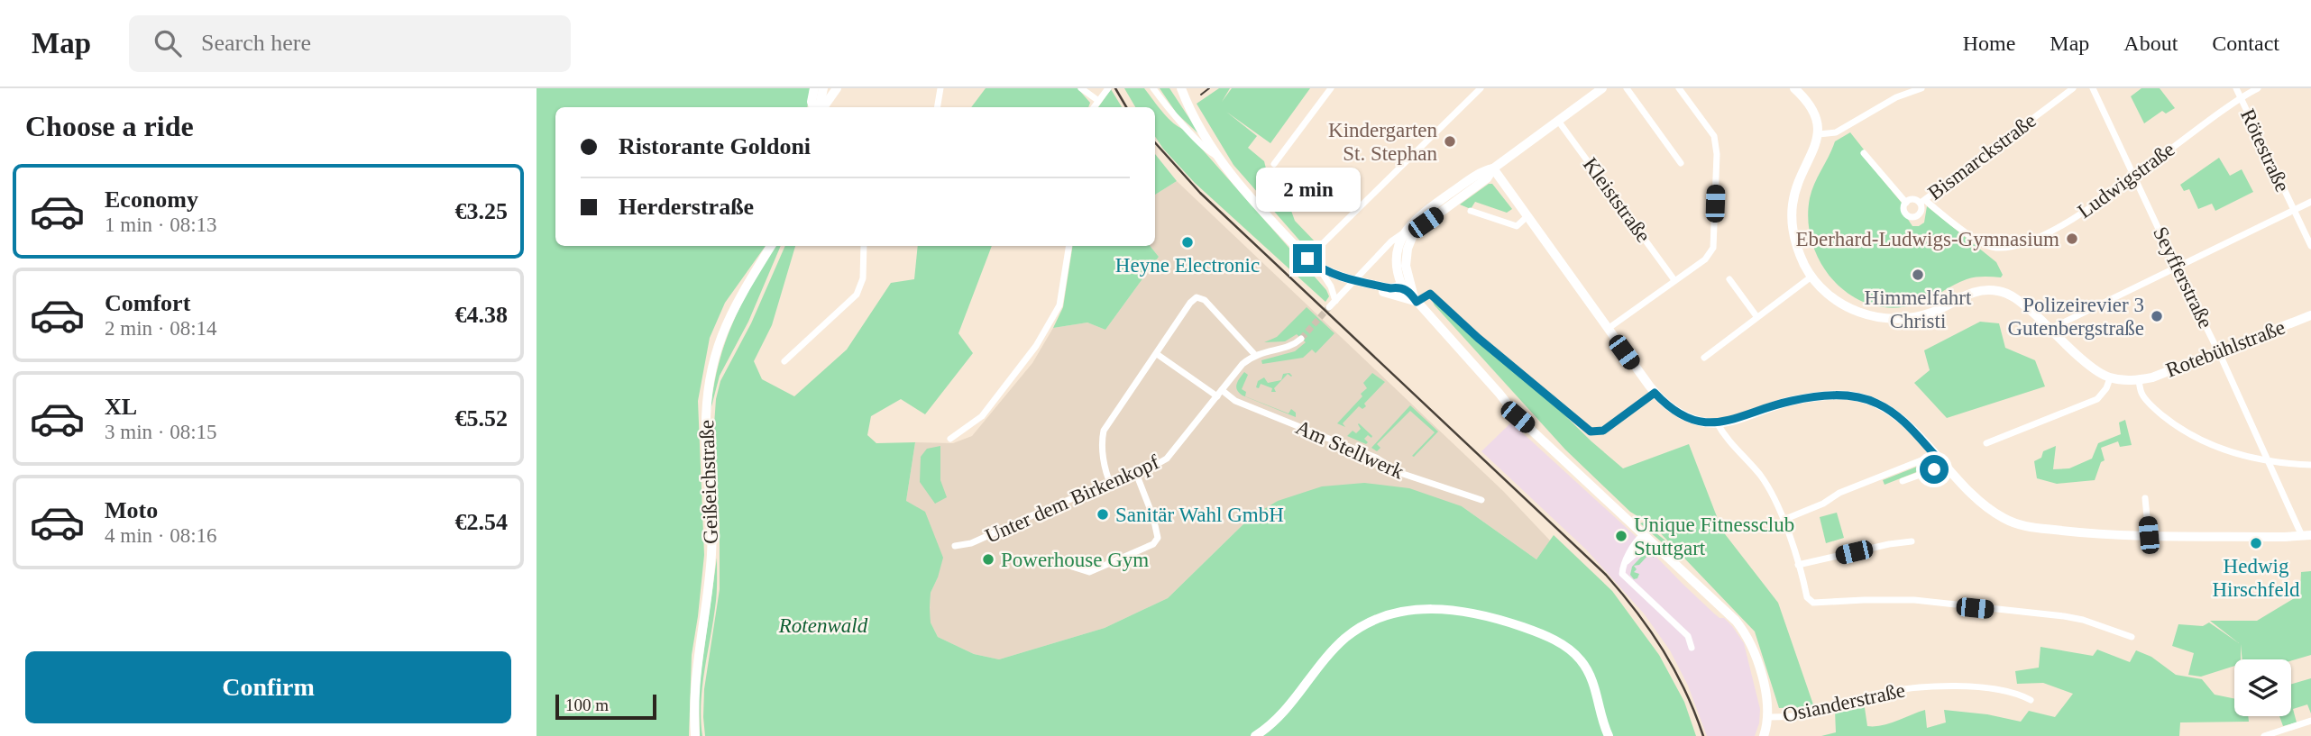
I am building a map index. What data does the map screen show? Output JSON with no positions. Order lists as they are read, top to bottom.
{
  "streets": {
    "main road": ["Rotebühlstraße", "Geißeichstraße"],
    "street": [
      "Rötestraße",
      "Bismarckstraße",
      "Ludwigstraße",
      "Kleiststraße",
      "Seyfferstraße",
      "Am Stellwerk",
      "Unter dem Birkenkopf",
      "Osianderstraße"
    ]
  },
  "crossings": [
    ["Rötestraße", "Ludwigstraße"],
    ["Bismarckstraße", "Ludwigstraße"],
    ["Ludwigstraße", "Seyfferstraße"],
    ["Seyfferstraße", "Rotebühlstraße"],
    ["Am Stellwerk", "Unter dem Birkenkopf"]
  ],
  "parks": ["Rotenwald"],
  "places": [
    "Kindergarten St. Stephan",
    "Eberhard-Ludwigs-Gymnasium",
    "Heyne Electronic",
    "Himmelfahrt Christi",
    "Polizeirevier 3 Gutenbergstraße",
    "Sanitär Wahl GmbH",
    "Unique Fitnessclub Stuttgart",
    "Hedwig Hirschfeld",
    "Powerhouse Gym"
  ],
  "scale_bar": "100 m",
  "page": {
    "header": "Map",
    "search": "Search here",
    "nav": [
      "Home",
      "Map",
      "About",
      "Contact"
    ],
    "heading": "Choose a ride",
    "banner": ["Ristorante Goldoni", "Herderstraße"],
    "list": [
      {
        "name": "Economy",
        "note": "1 min · 08:13",
        "value": "€3.25"
      },
      {
        "name": "Comfort",
        "note": "2 min · 08:14",
        "value": "€4.38"
      },
      {
        "name": "XL",
        "note": "3 min · 08:15",
        "value": "€5.52"
      },
      {
        "name": "Moto",
        "note": "4 min · 08:16",
        "value": "€2.54"
      }
    ],
    "bubble": "2 min",
    "buttons": "Confirm",
    "scale": "100 m"
  }
}
